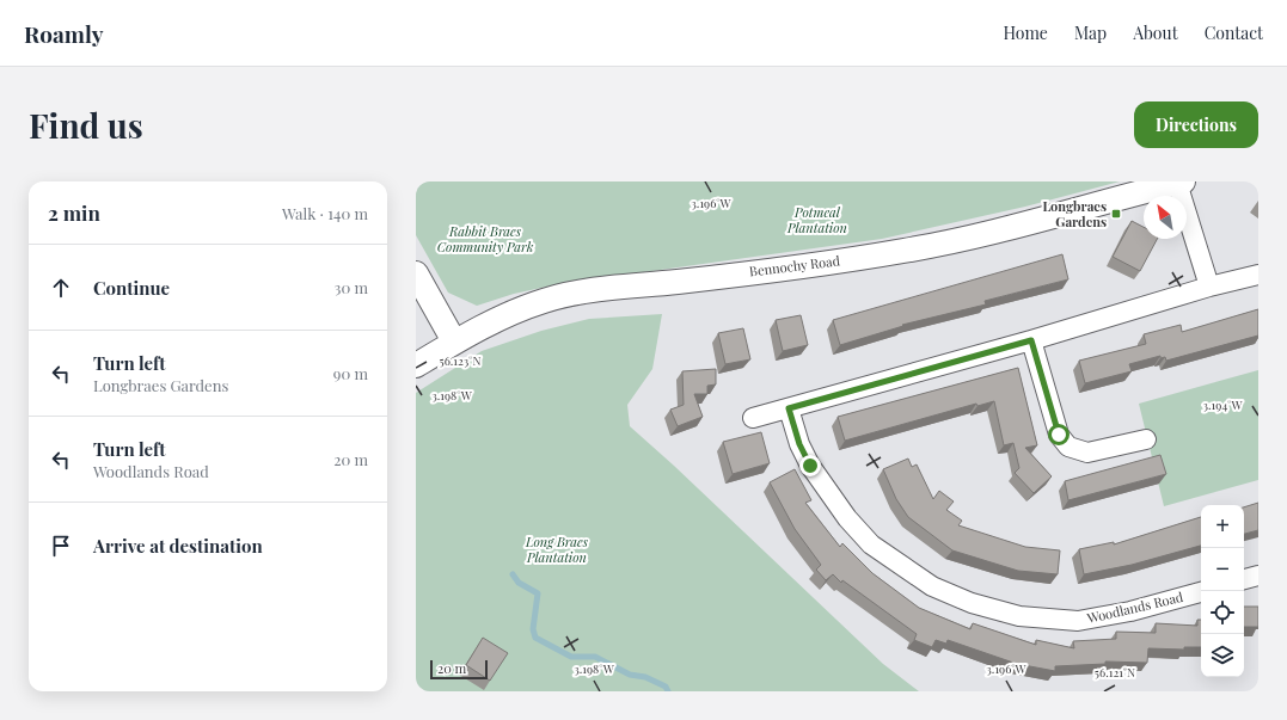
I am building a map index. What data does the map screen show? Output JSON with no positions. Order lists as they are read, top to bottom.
{
  "streets": {
    "street": ["Bennochy Road", "Woodlands Road"]
  },
  "parks": ["Potmeal Plantation", "Rabbit Braes Community Park", "Long Braes Plantation"],
  "places": {
    "transit": ["Longbraes Gardens"]
  },
  "scale_bar": "20 m",
  "north": "top left",
  "page": {
    "header": "Roamly",
    "nav": [
      "Home",
      "Map",
      "About",
      "Contact"
    ],
    "buttons": "Directions",
    "title": "Find us",
    "heading": ["2 min", "Walk · 140 m"],
    "list": [
      ["Continue", "30 m"],
      ["Turn left", "Longbraes Gardens", "90 m"],
      ["Turn left", "Woodlands Road", "20 m"],
      "Arrive at destination"
    ],
    "map_buttons": ["+", "−"],
    "scale": "20 m"
  },
  "coordinates": [
    "3.196°W",
    "56.123°N",
    "3.198°W",
    "3.194°W",
    "56.121°N"
  ]
}
